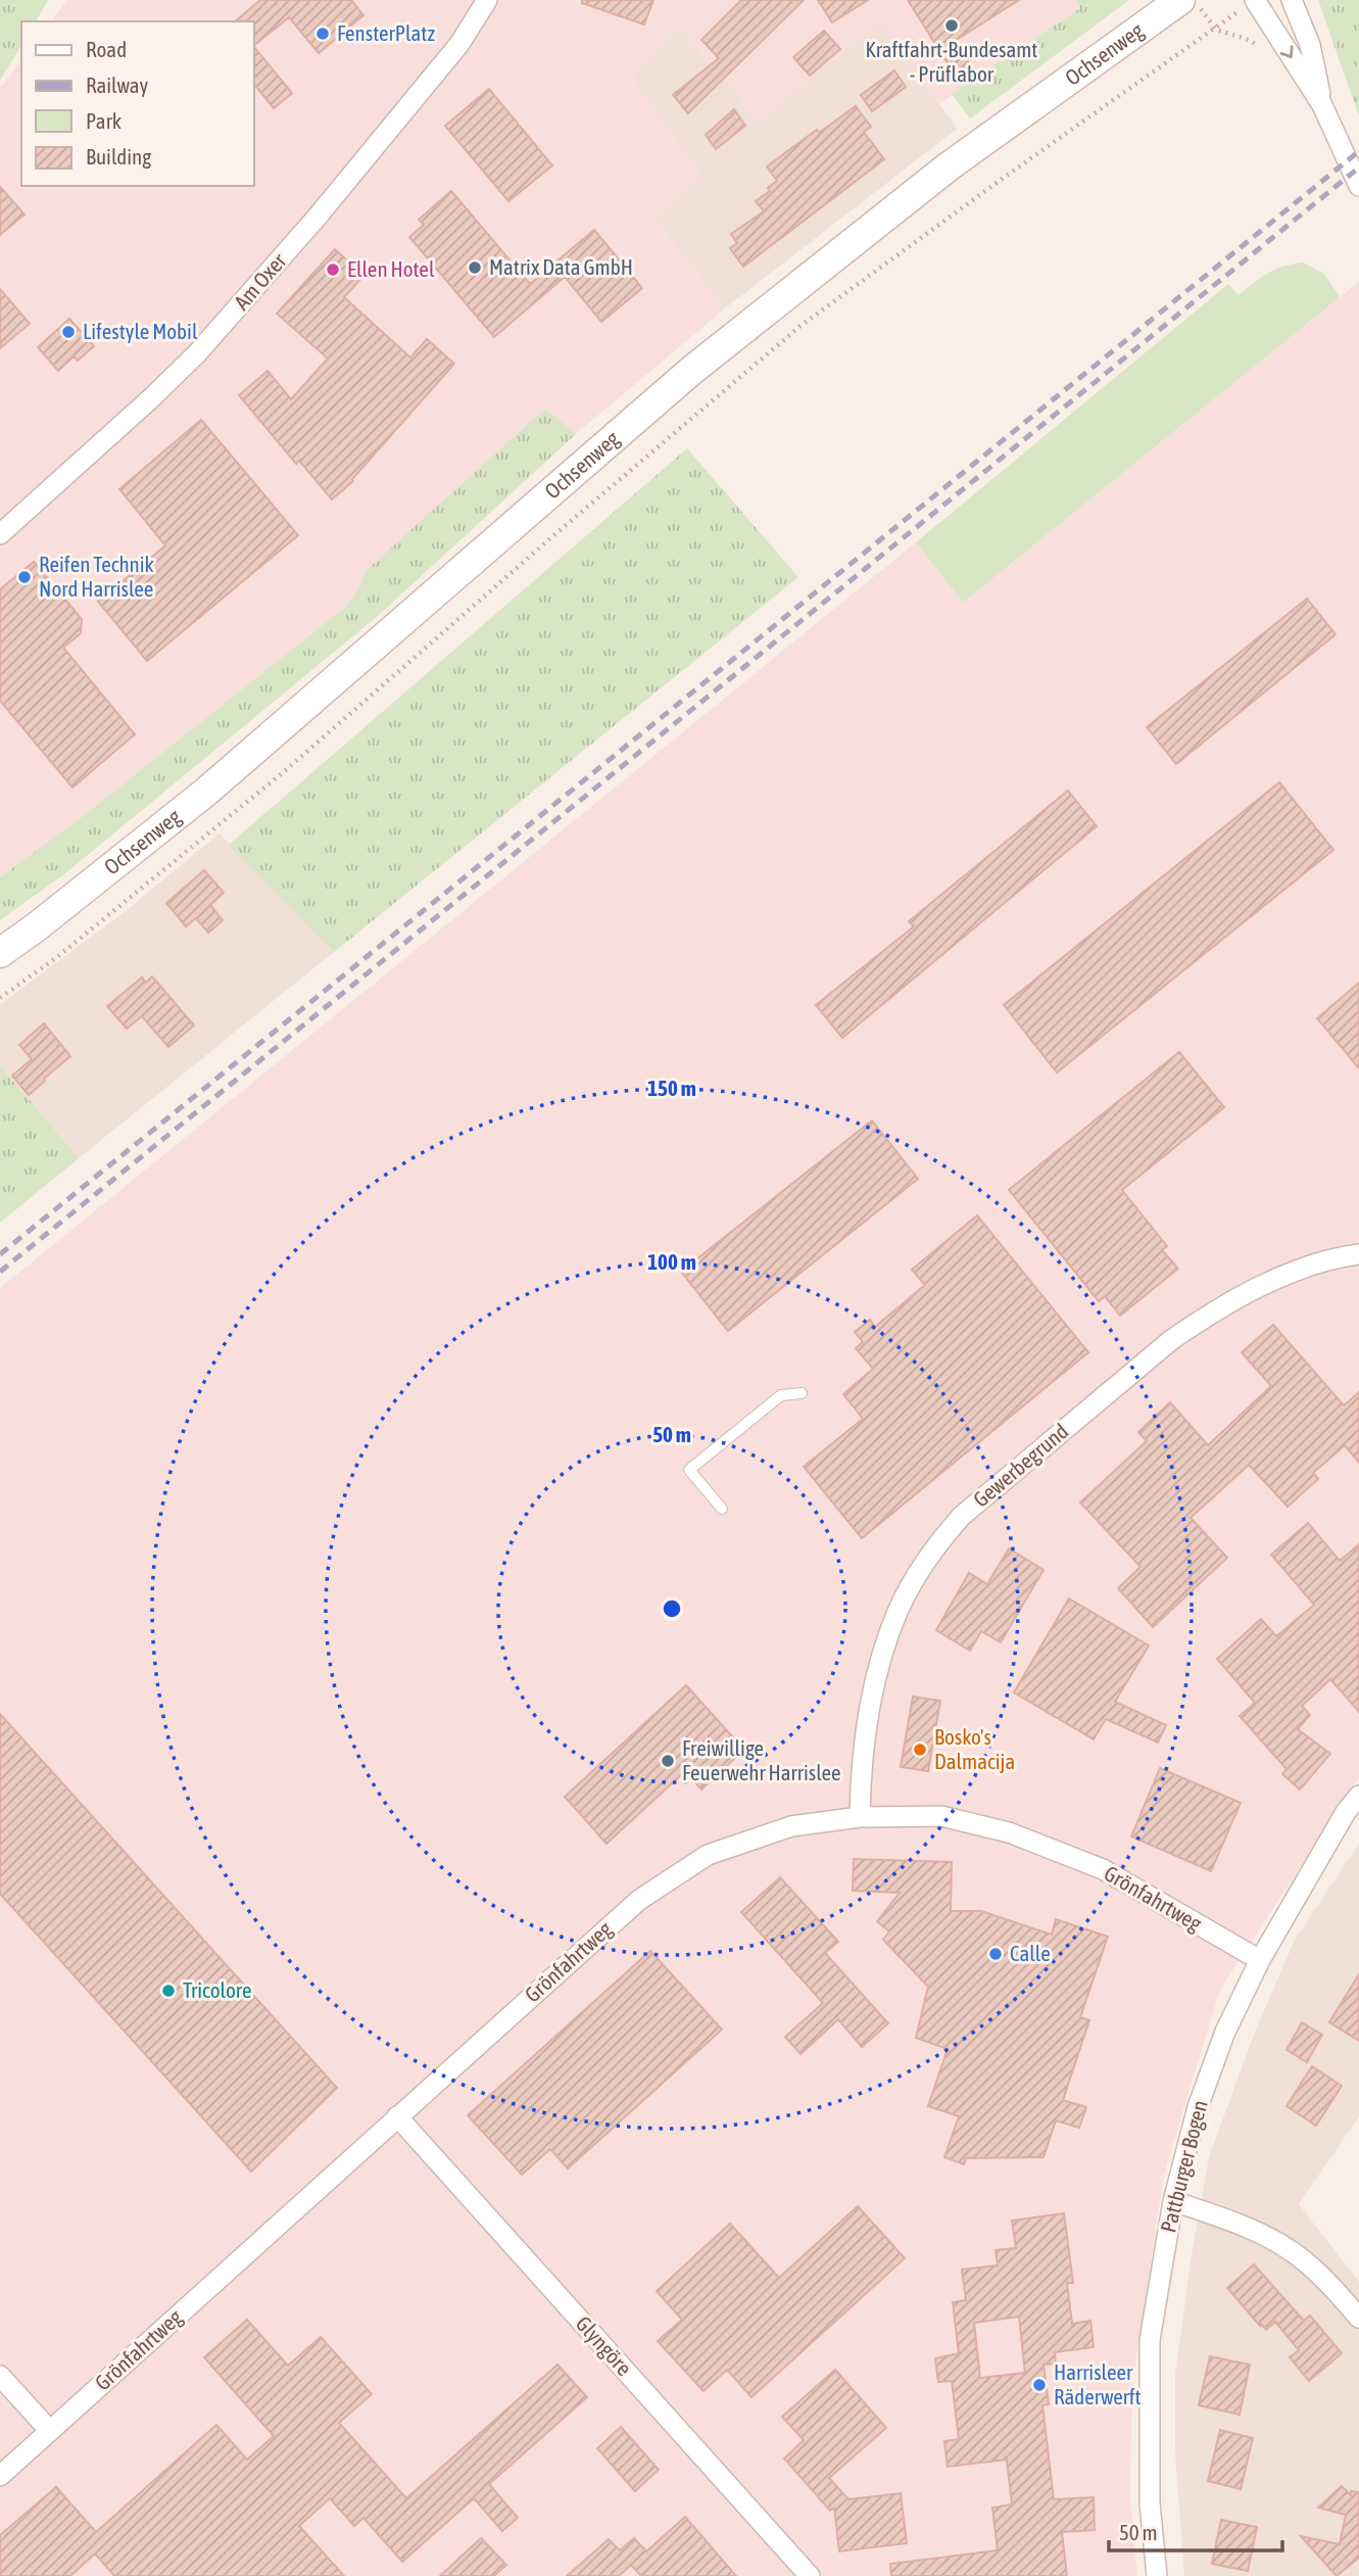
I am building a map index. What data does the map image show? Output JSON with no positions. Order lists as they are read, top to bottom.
{
  "streets": {
    "main road": ["Ochsenweg"],
    "street": [
      "Am Oxer",
      "Gewerbegrund",
      "Grönfahrtweg",
      "Pattburger Bogen",
      "Glyngöre"
    ]
  },
  "crossings": [
    ["Gewerbegrund", "Grönfahrtweg"],
    ["Grönfahrtweg", "Pattburger Bogen"],
    ["Grönfahrtweg", "Glyngöre"]
  ],
  "places": [
    "Kraftfahrt-Bundesamt - Prüflabor",
    "FensterPlatz",
    "Matrix Data GmbH",
    "Ellen Hotel",
    "Lifestyle Mobil",
    "Reifen Technik Nord Harrislee",
    "Bosko's Dalmacija",
    "Freiwillige Feuerwehr Harrislee",
    "Calle",
    "Tricolore",
    "Harrisleer Räderwerft"
  ],
  "legend": [
    "Road",
    "Railway",
    "Park",
    "Building"
  ],
  "scale_bar": "50 m",
  "rings": ["150 m", "100 m", "50 m"]
}
